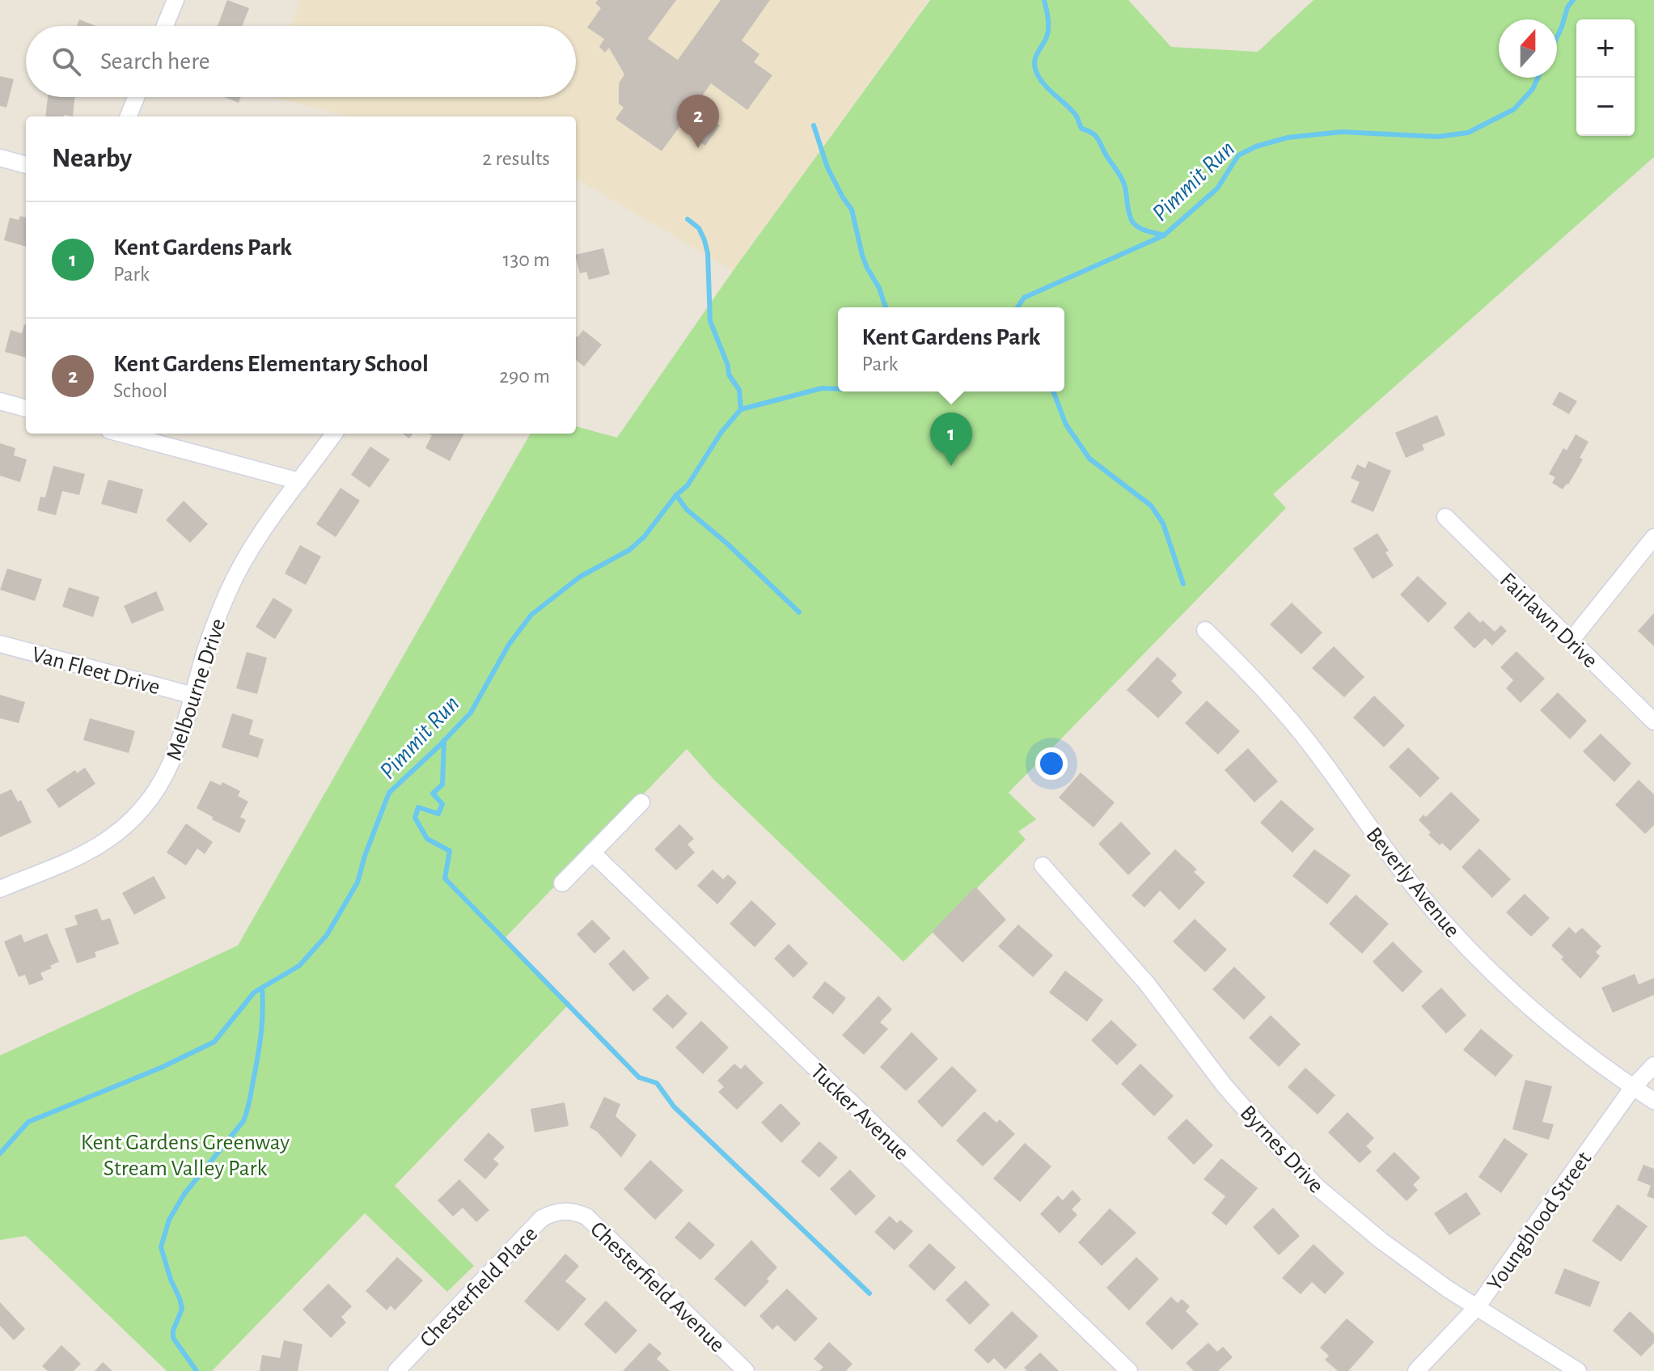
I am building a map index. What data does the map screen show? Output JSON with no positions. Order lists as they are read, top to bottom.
{
  "streets": {
    "street": [
      "Fairlawn Drive",
      "Van Fleet Drive",
      "Melbourne Drive",
      "Beverly Avenue",
      "Tucker Avenue",
      "Byrnes Drive",
      "Youngblood Street",
      "Chesterfield Place",
      "Chesterfield Avenue"
    ]
  },
  "crossings": [
    ["Van Fleet Drive", "Melbourne Drive"],
    ["Beverly Avenue", "Youngblood Street"],
    ["Byrnes Drive", "Youngblood Street"],
    ["Chesterfield Place", "Chesterfield Avenue"]
  ],
  "water": ["Pimmit Run"],
  "parks": ["Kent Gardens Greenway Stream Valley Park"],
  "north": "top",
  "page": {
    "map_buttons": ["+", "−"],
    "search": "Search here",
    "pins": ["2", "1"],
    "heading": ["Nearby", "2 results"],
    "list": [
      {
        "mark": "1",
        "name": "Kent Gardens Park",
        "note": "Park",
        "value": "130 m"
      },
      {
        "mark": "2",
        "name": "Kent Gardens Elementary School",
        "note": "School",
        "value": "290 m"
      }
    ],
    "popup": ["Kent Gardens Park", "Park"]
  }
}
